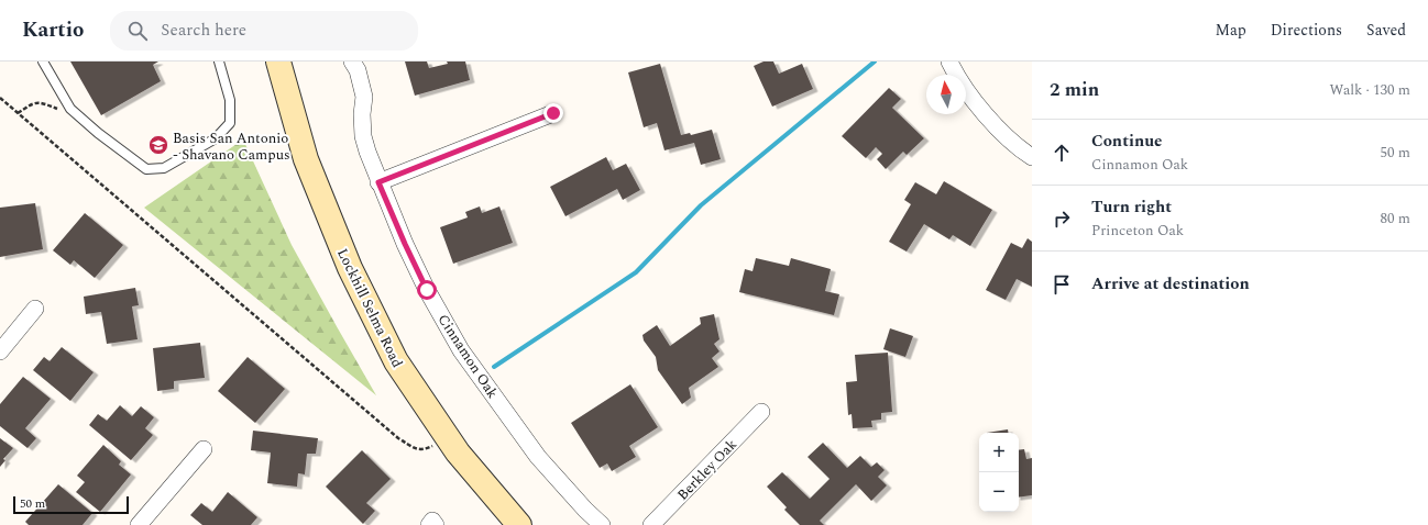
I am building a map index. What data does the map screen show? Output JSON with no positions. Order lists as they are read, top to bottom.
{
  "streets": {
    "main road": ["Lockhill Selma Road"],
    "street": ["Cinnamon Oak", "Berkley Oak"]
  },
  "places": {
    "school or university": ["Basis San Antonio - Shavano Campus"]
  },
  "scale_bar": "50 m",
  "north": "top",
  "page": {
    "header": "Kartio",
    "search": "Search here",
    "nav": ["Map", "Directions", "Saved"],
    "heading": ["2 min", "Walk · 130 m"],
    "list": [
      ["Continue", "Cinnamon Oak", "50 m"],
      ["Turn right", "Princeton Oak", "80 m"],
      "Arrive at destination"
    ],
    "map_buttons": ["+", "−"],
    "scale": "50 m"
  }
}
